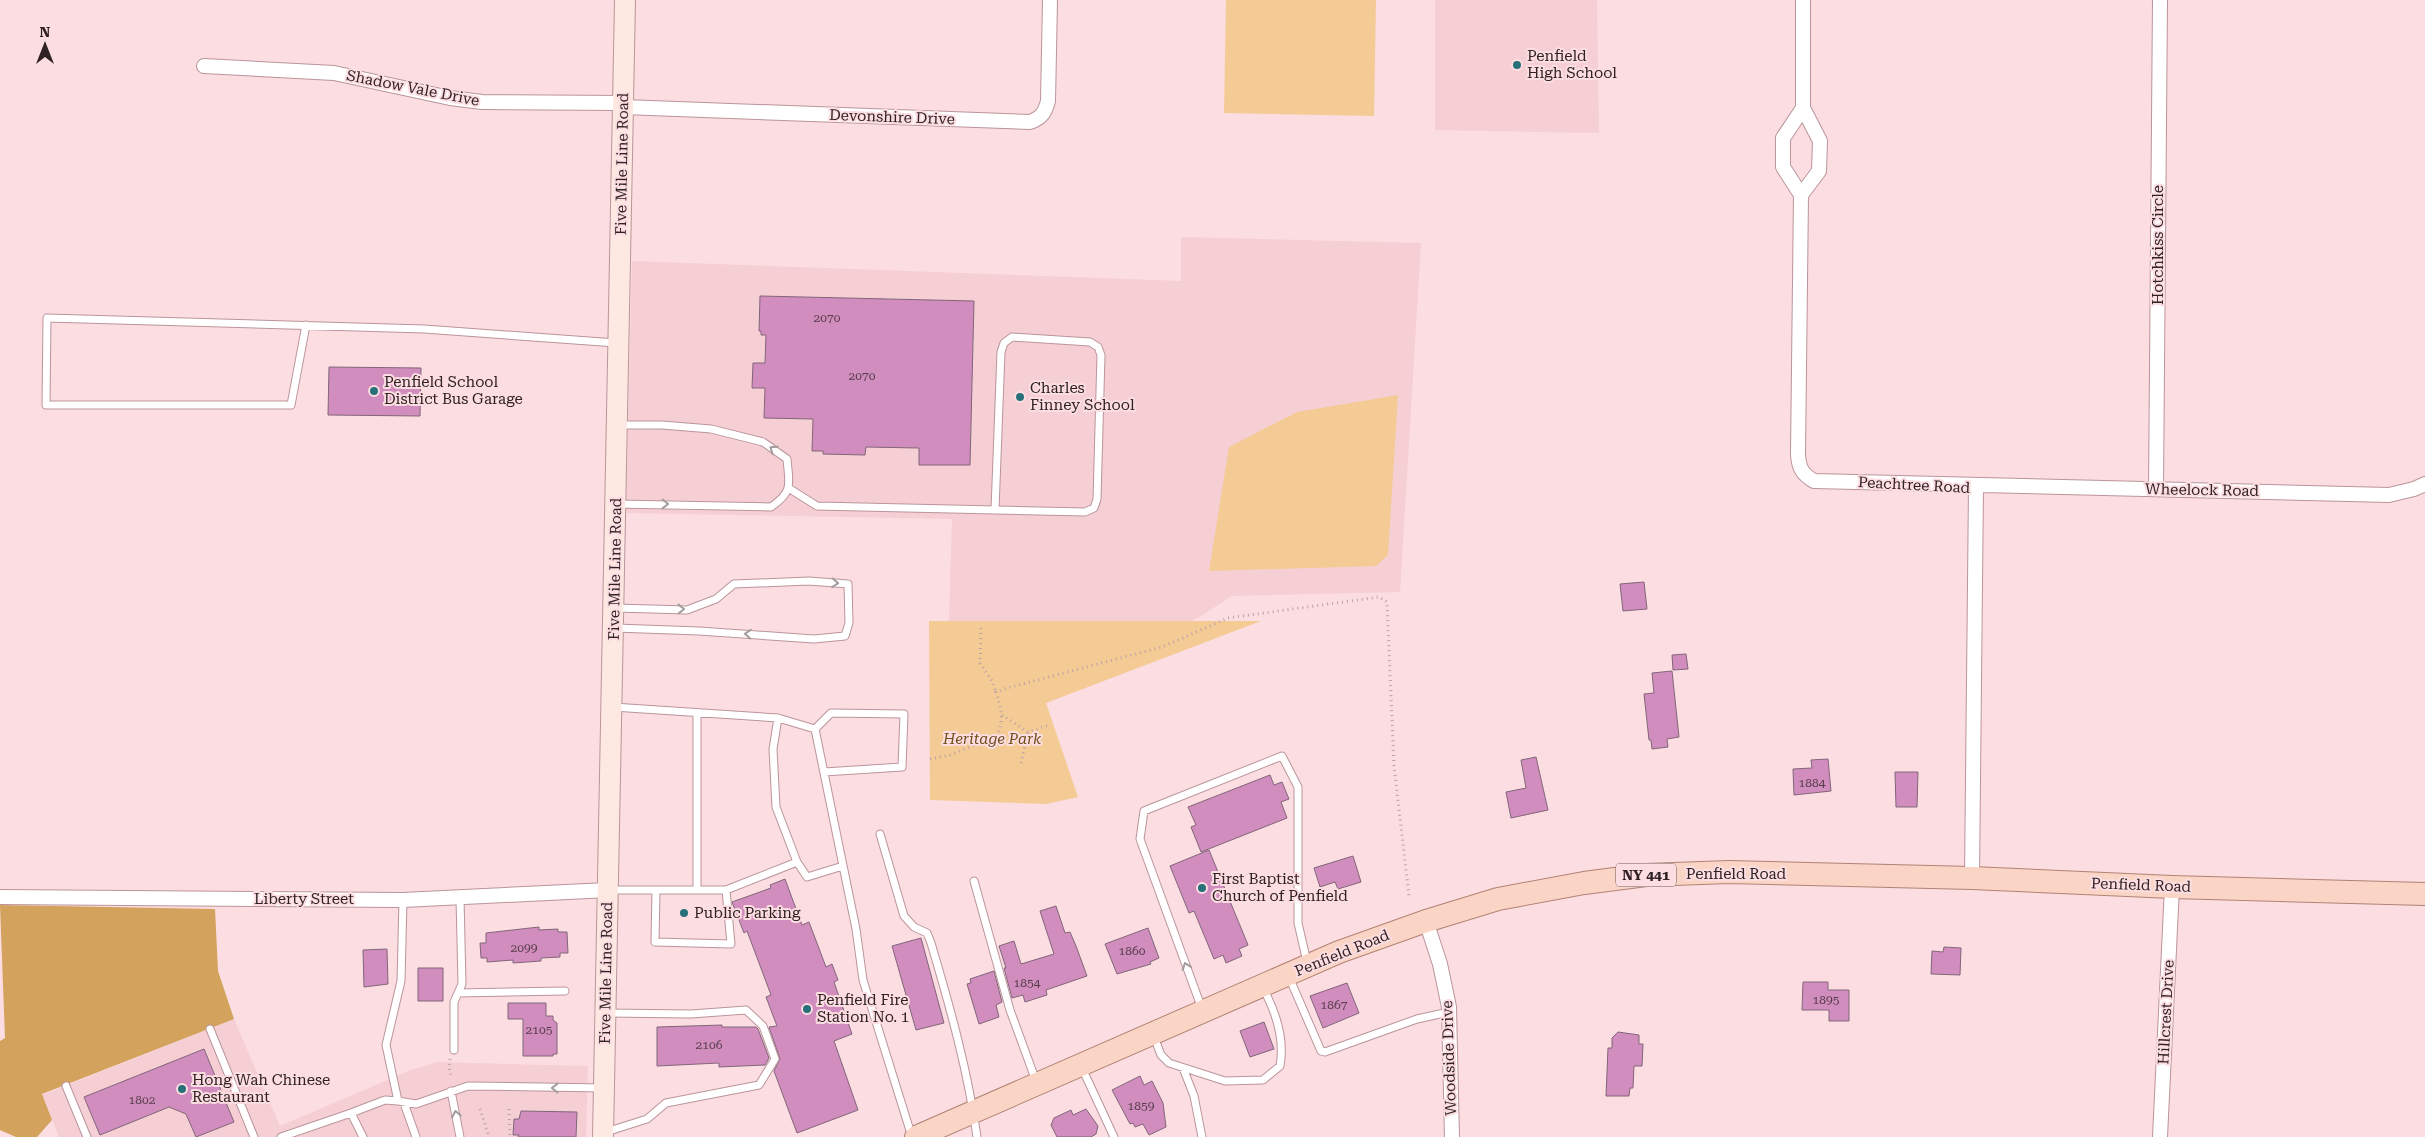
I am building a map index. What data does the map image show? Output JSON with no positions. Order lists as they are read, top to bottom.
{
  "streets": {
    "main road": ["Five Mile Line Road", "Penfield Road", "NY 441"],
    "street": [
      "Shadow Vale Drive",
      "Devonshire Drive",
      "Hotchkiss Circle",
      "Peachtree Road",
      "Wheelock Road",
      "Liberty Street",
      "Hillcrest Drive",
      "Woodside Drive"
    ]
  },
  "crossings": [
    ["Shadow Vale Drive", "Devonshire Drive"],
    ["Shadow Vale Drive", "Five Mile Line Road"],
    ["Devonshire Drive", "Five Mile Line Road"],
    ["Five Mile Line Road", "Liberty Street"],
    ["Hotchkiss Circle", "Wheelock Road"],
    ["Peachtree Road", "Wheelock Road"],
    ["Peachtree Road", "Penfield Road"],
    ["Penfield Road", "Hillcrest Drive"],
    ["Penfield Road", "Woodside Drive"]
  ],
  "parks": ["Heritage Park"],
  "places": [
    "Penfield High School",
    "Penfield School District Bus Garage",
    "Charles Finney School",
    "First Baptist Church of Penfield",
    "Public Parking",
    "Penfield Fire Station No. 1",
    "Hong Wah Chinese Restaurant"
  ],
  "house_numbers": [
    "2070",
    "2070",
    "1884",
    "2099",
    "1860",
    "1854",
    "1895",
    "1867",
    "2105",
    "2106",
    "1802",
    "1859"
  ],
  "north": "top"
}
